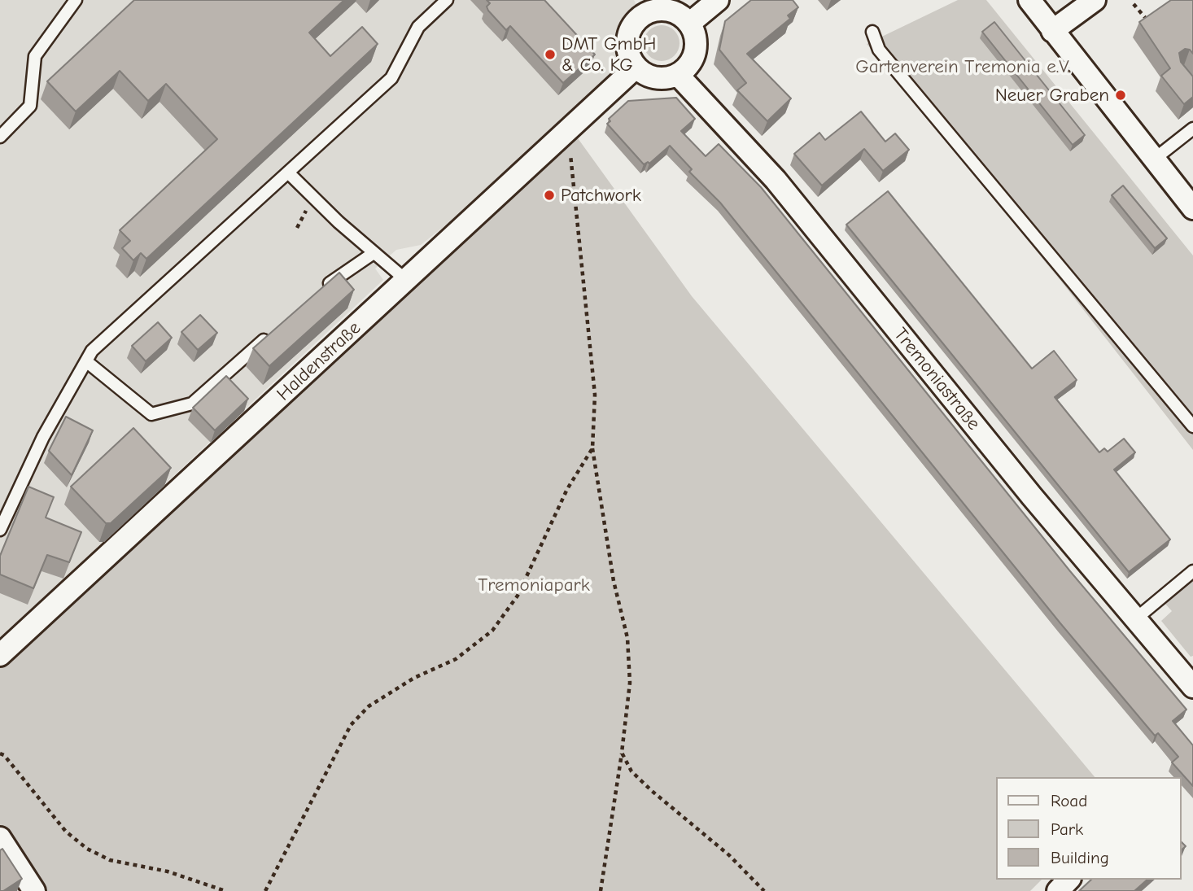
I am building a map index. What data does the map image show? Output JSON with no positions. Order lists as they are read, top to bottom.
{
  "streets": {
    "street": ["Haldenstraße", "Tremoniastraße"]
  },
  "crossings": [
    ["Haldenstraße", "Tremoniastraße"]
  ],
  "parks": ["Gartenverein Tremonia e.V.", "Tremoniapark"],
  "places": ["DMT GmbH & Co. KG", "Neuer Graben", "Patchwork"],
  "legend": ["Road", "Park", "Building"]
}
